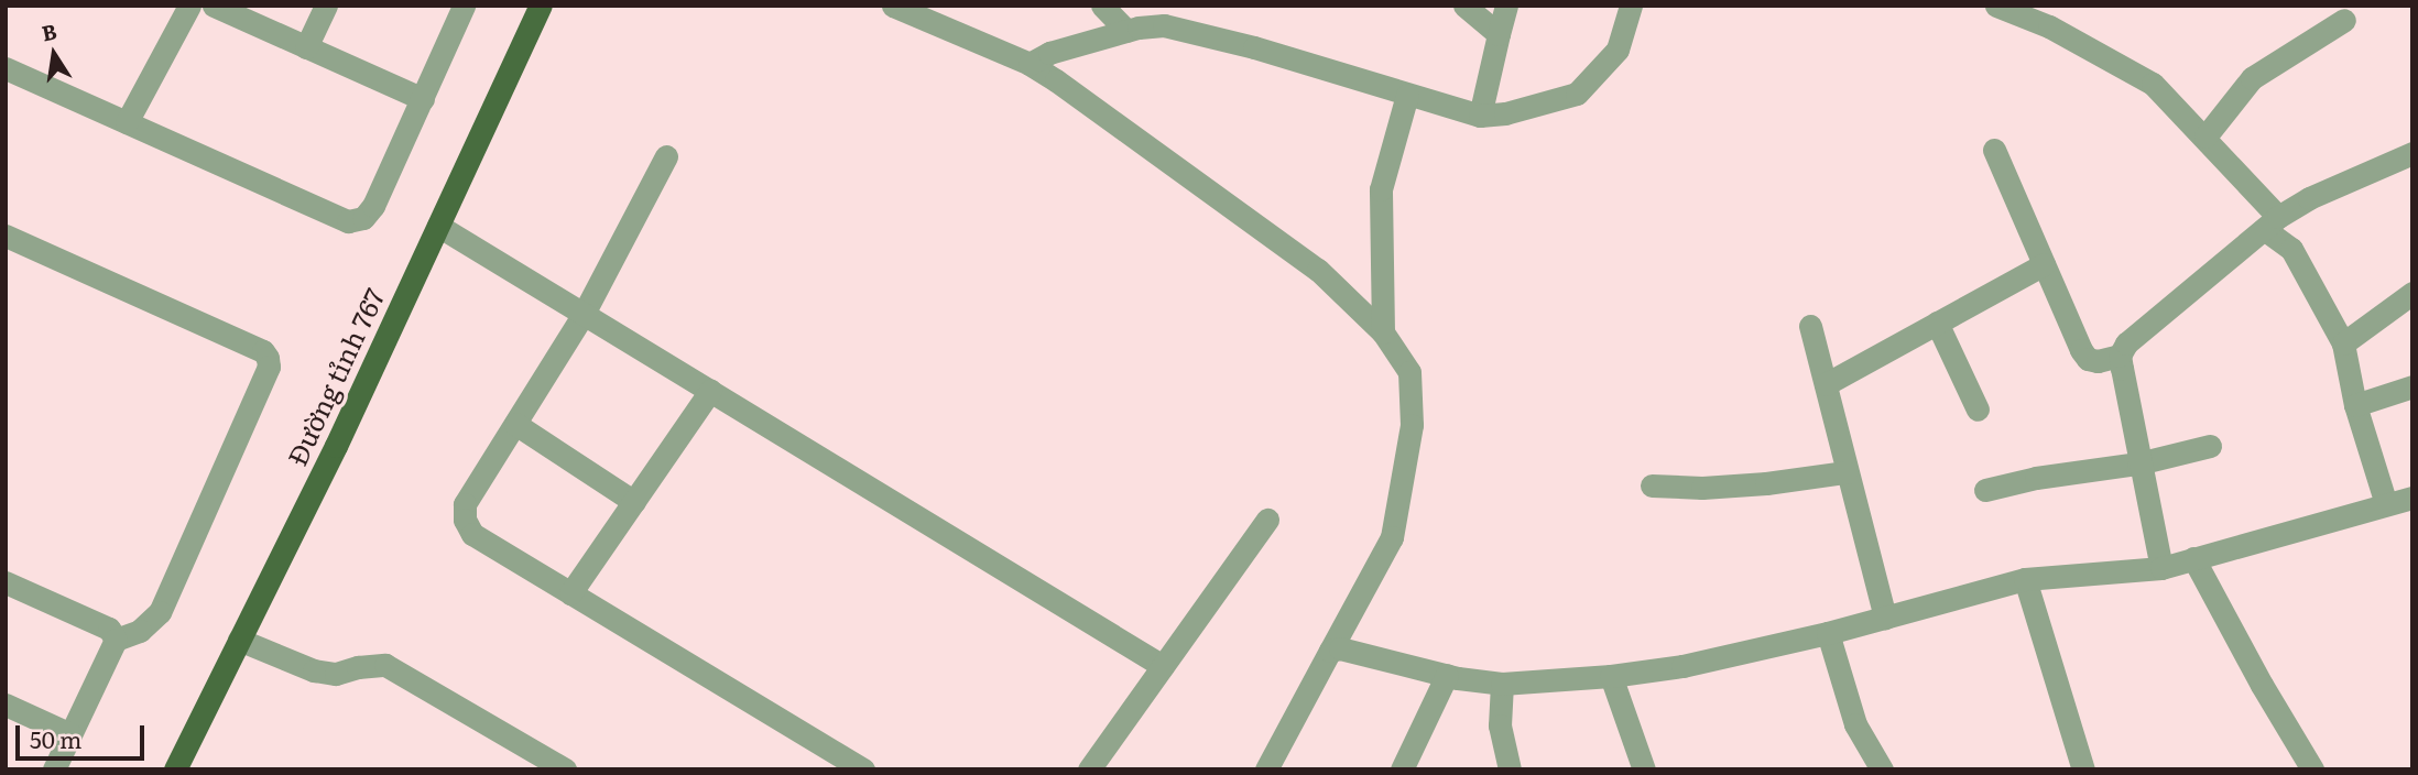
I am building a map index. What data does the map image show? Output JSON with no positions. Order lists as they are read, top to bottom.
{
  "streets": {
    "main road": ["Đường tỉnh 767"]
  },
  "scale_bar": "50 m",
  "north": "top"
}
